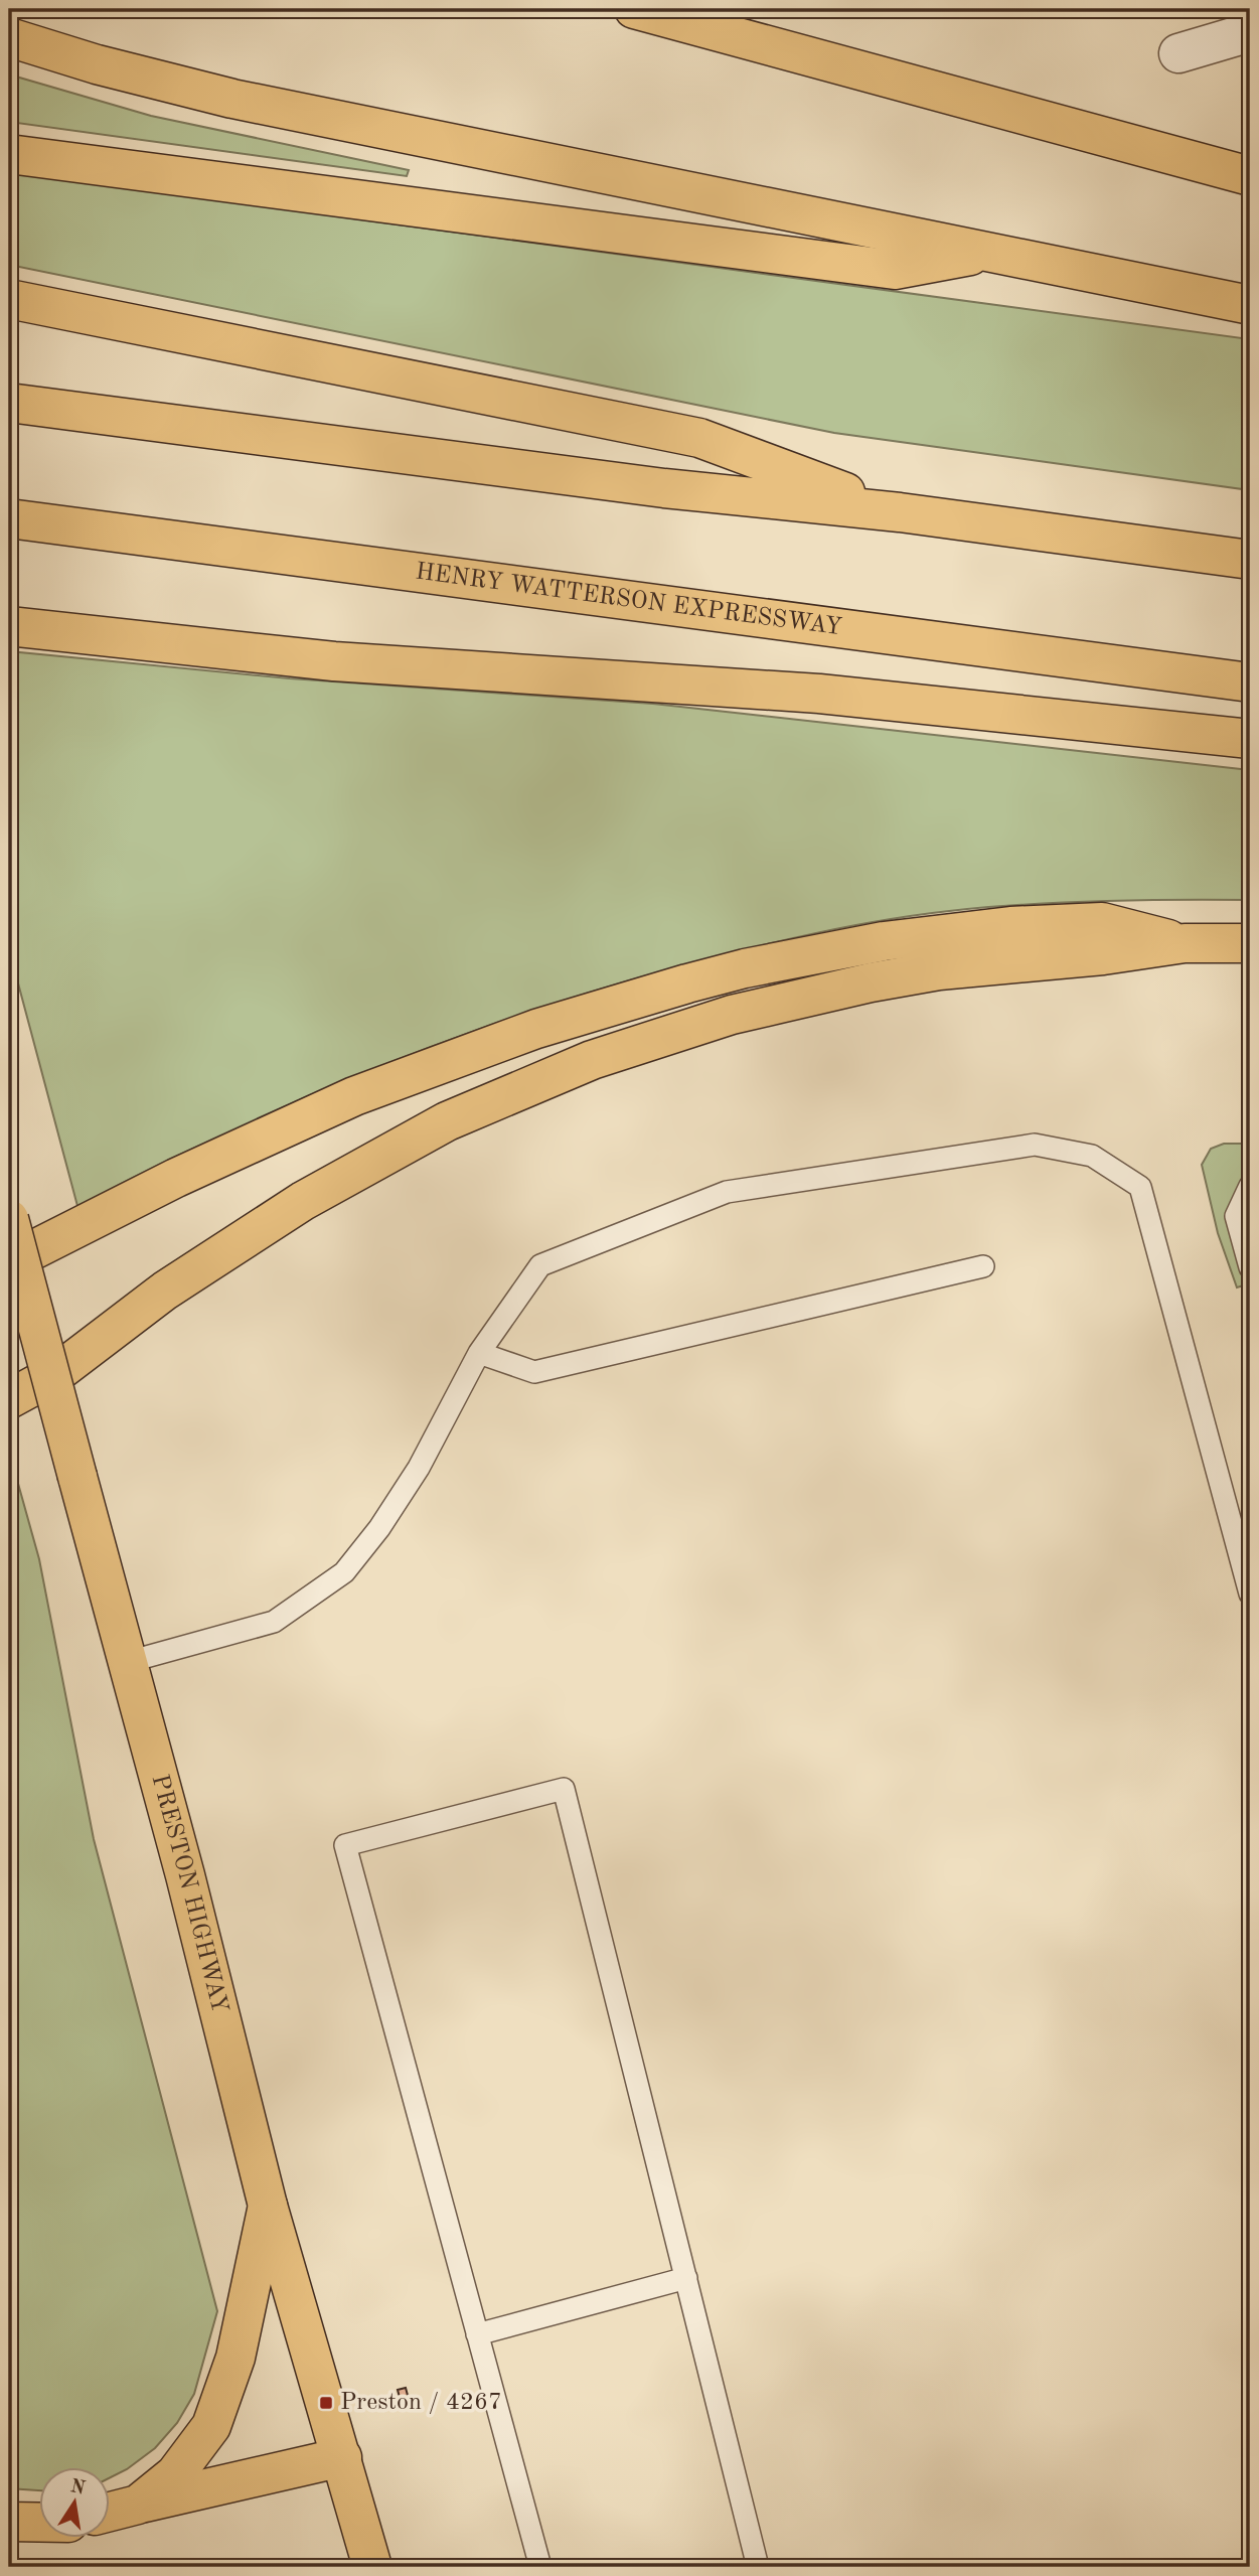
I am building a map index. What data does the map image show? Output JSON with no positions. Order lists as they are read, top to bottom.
{
  "streets": {
    "main road": ["HENRY WATTERSON EXPRESSWAY", "PRESTON HIGHWAY"]
  },
  "places": {
    "transit": ["Preston / 4267"]
  },
  "north": "top"
}
